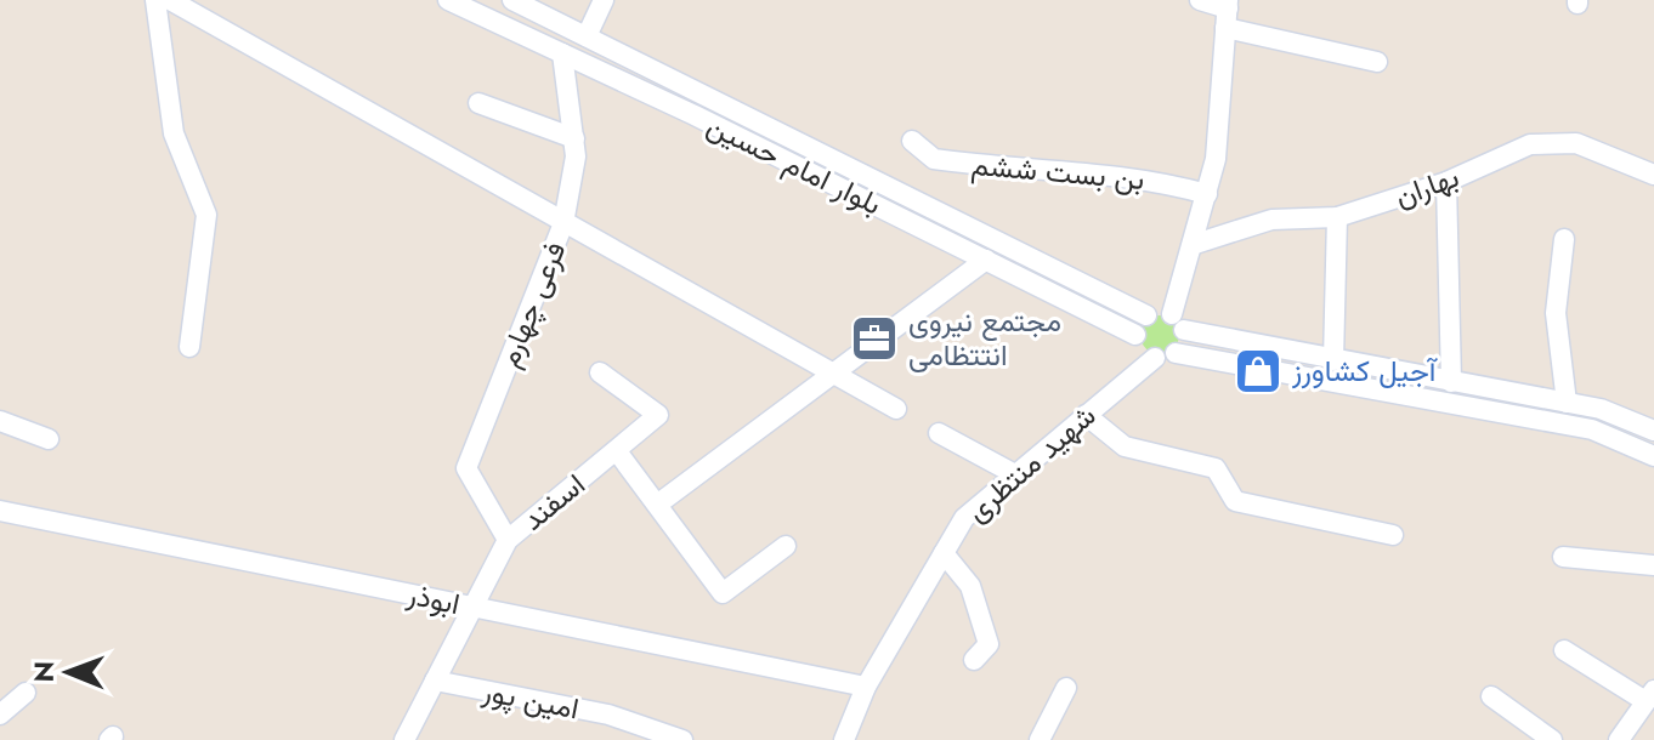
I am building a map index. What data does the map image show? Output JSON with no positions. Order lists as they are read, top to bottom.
{
  "streets": {
    "street": [
      "بلوار امام حسین",
      "بن بست ششم",
      "بهاران",
      "فرعی چهارم",
      "شهید منتظری",
      "اسفند",
      "ابوذر",
      "امین پور"
    ]
  },
  "crossings": [
    ["بلوار امام حسین", "فرعی چهارم"],
    ["بلوار امام حسین", "شهید منتظری"],
    ["فرعی چهارم", "اسفند"],
    ["شهید منتظری", "ابوذر"],
    ["اسفند", "ابوذر"],
    ["اسفند", "امین پور"]
  ],
  "places": {
    "office": ["مجتمع نیروی انتتظامی"],
    "shop": ["آجیل کشاورز"]
  },
  "north": "left"
}
